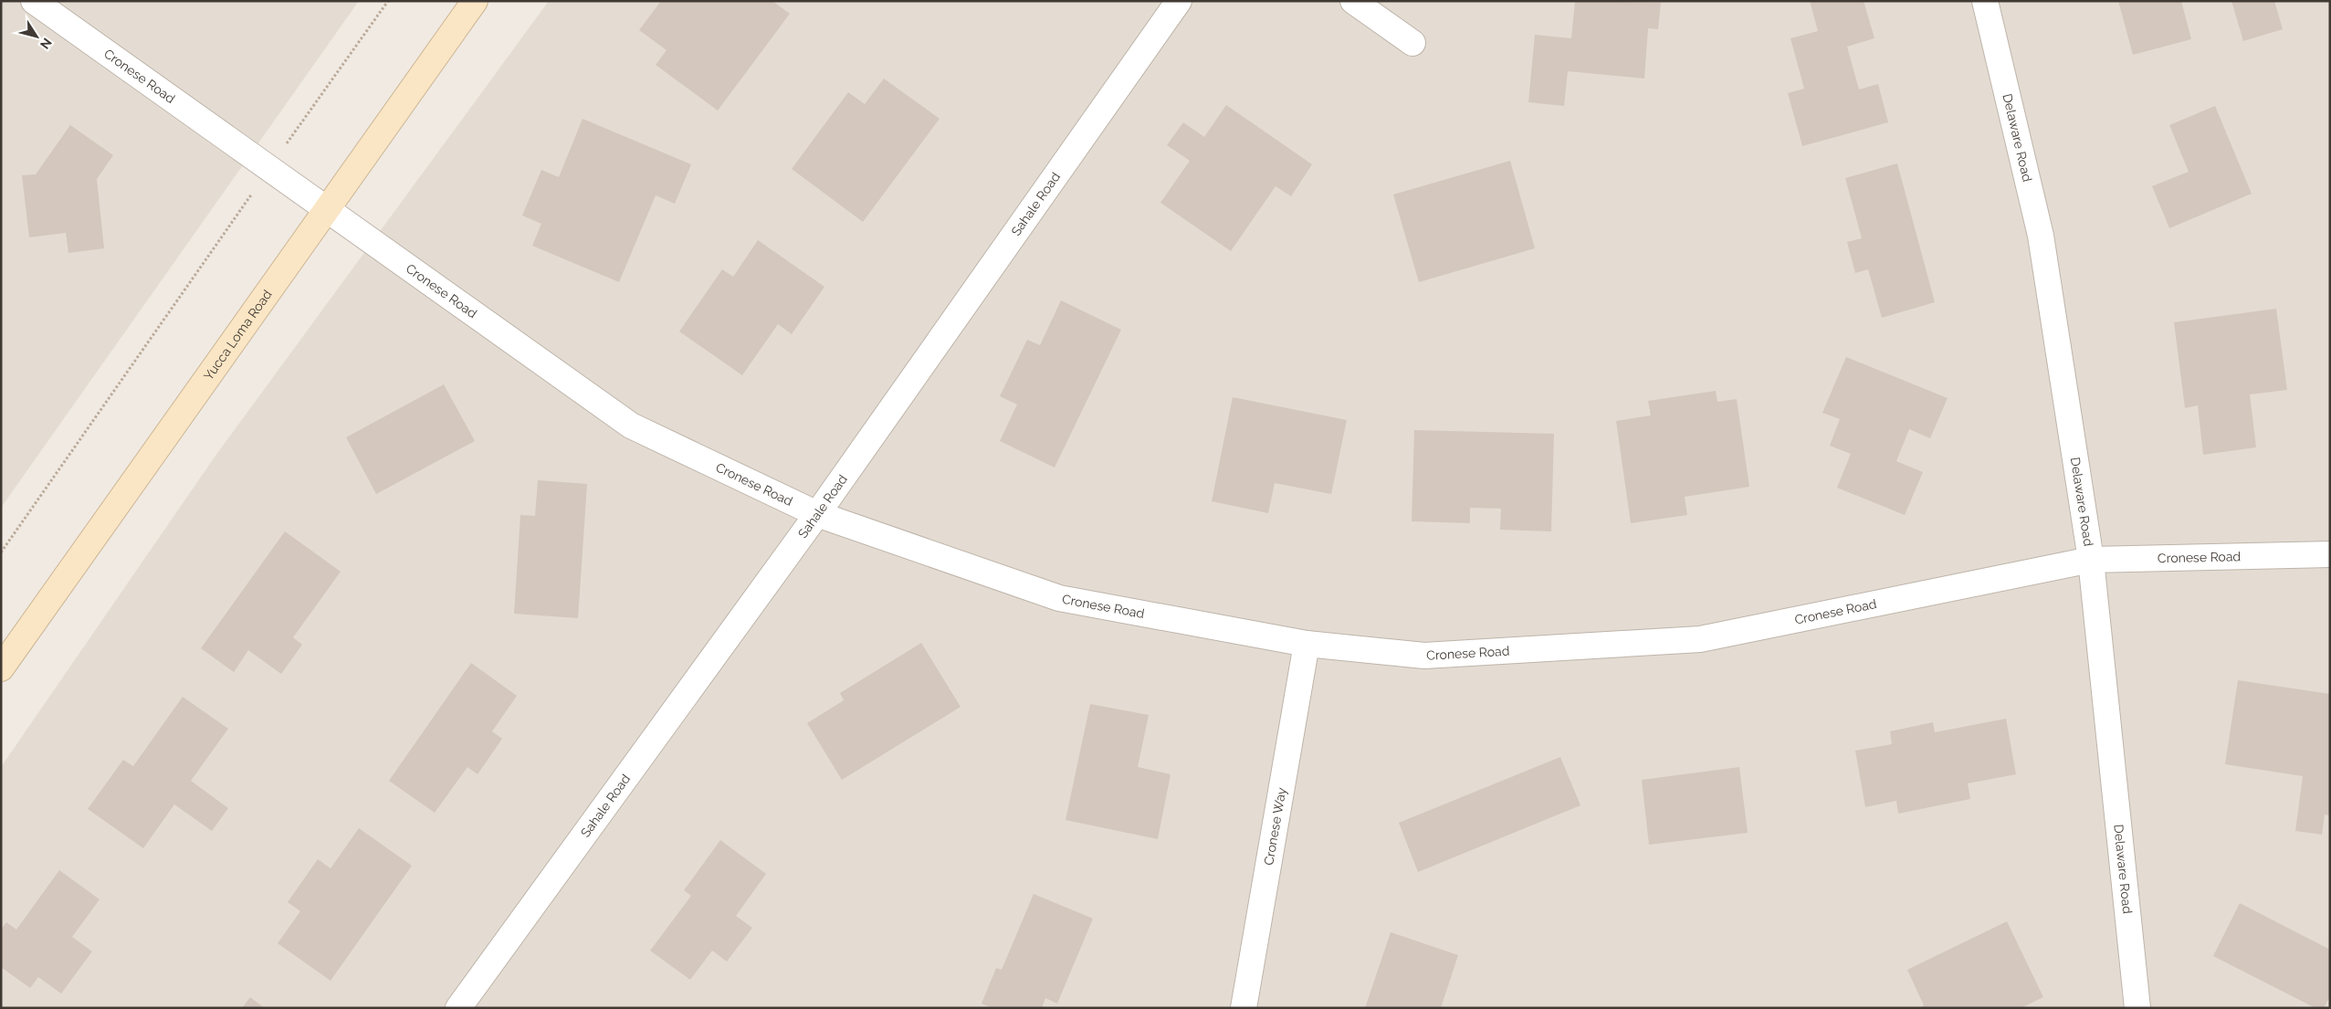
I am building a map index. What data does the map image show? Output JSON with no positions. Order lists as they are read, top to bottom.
{
  "streets": {
    "main road": ["Yucca Loma Road"],
    "street": [
      "Cronese Road",
      "Delaware Road",
      "Sahale Road",
      "Cronese Way"
    ]
  },
  "crossings": [
    ["Cronese Road", "Delaware Road"],
    ["Cronese Road", "Sahale Road"],
    ["Cronese Road", "Yucca Loma Road"],
    ["Cronese Road", "Cronese Way"]
  ],
  "north": "bottom right"
}
